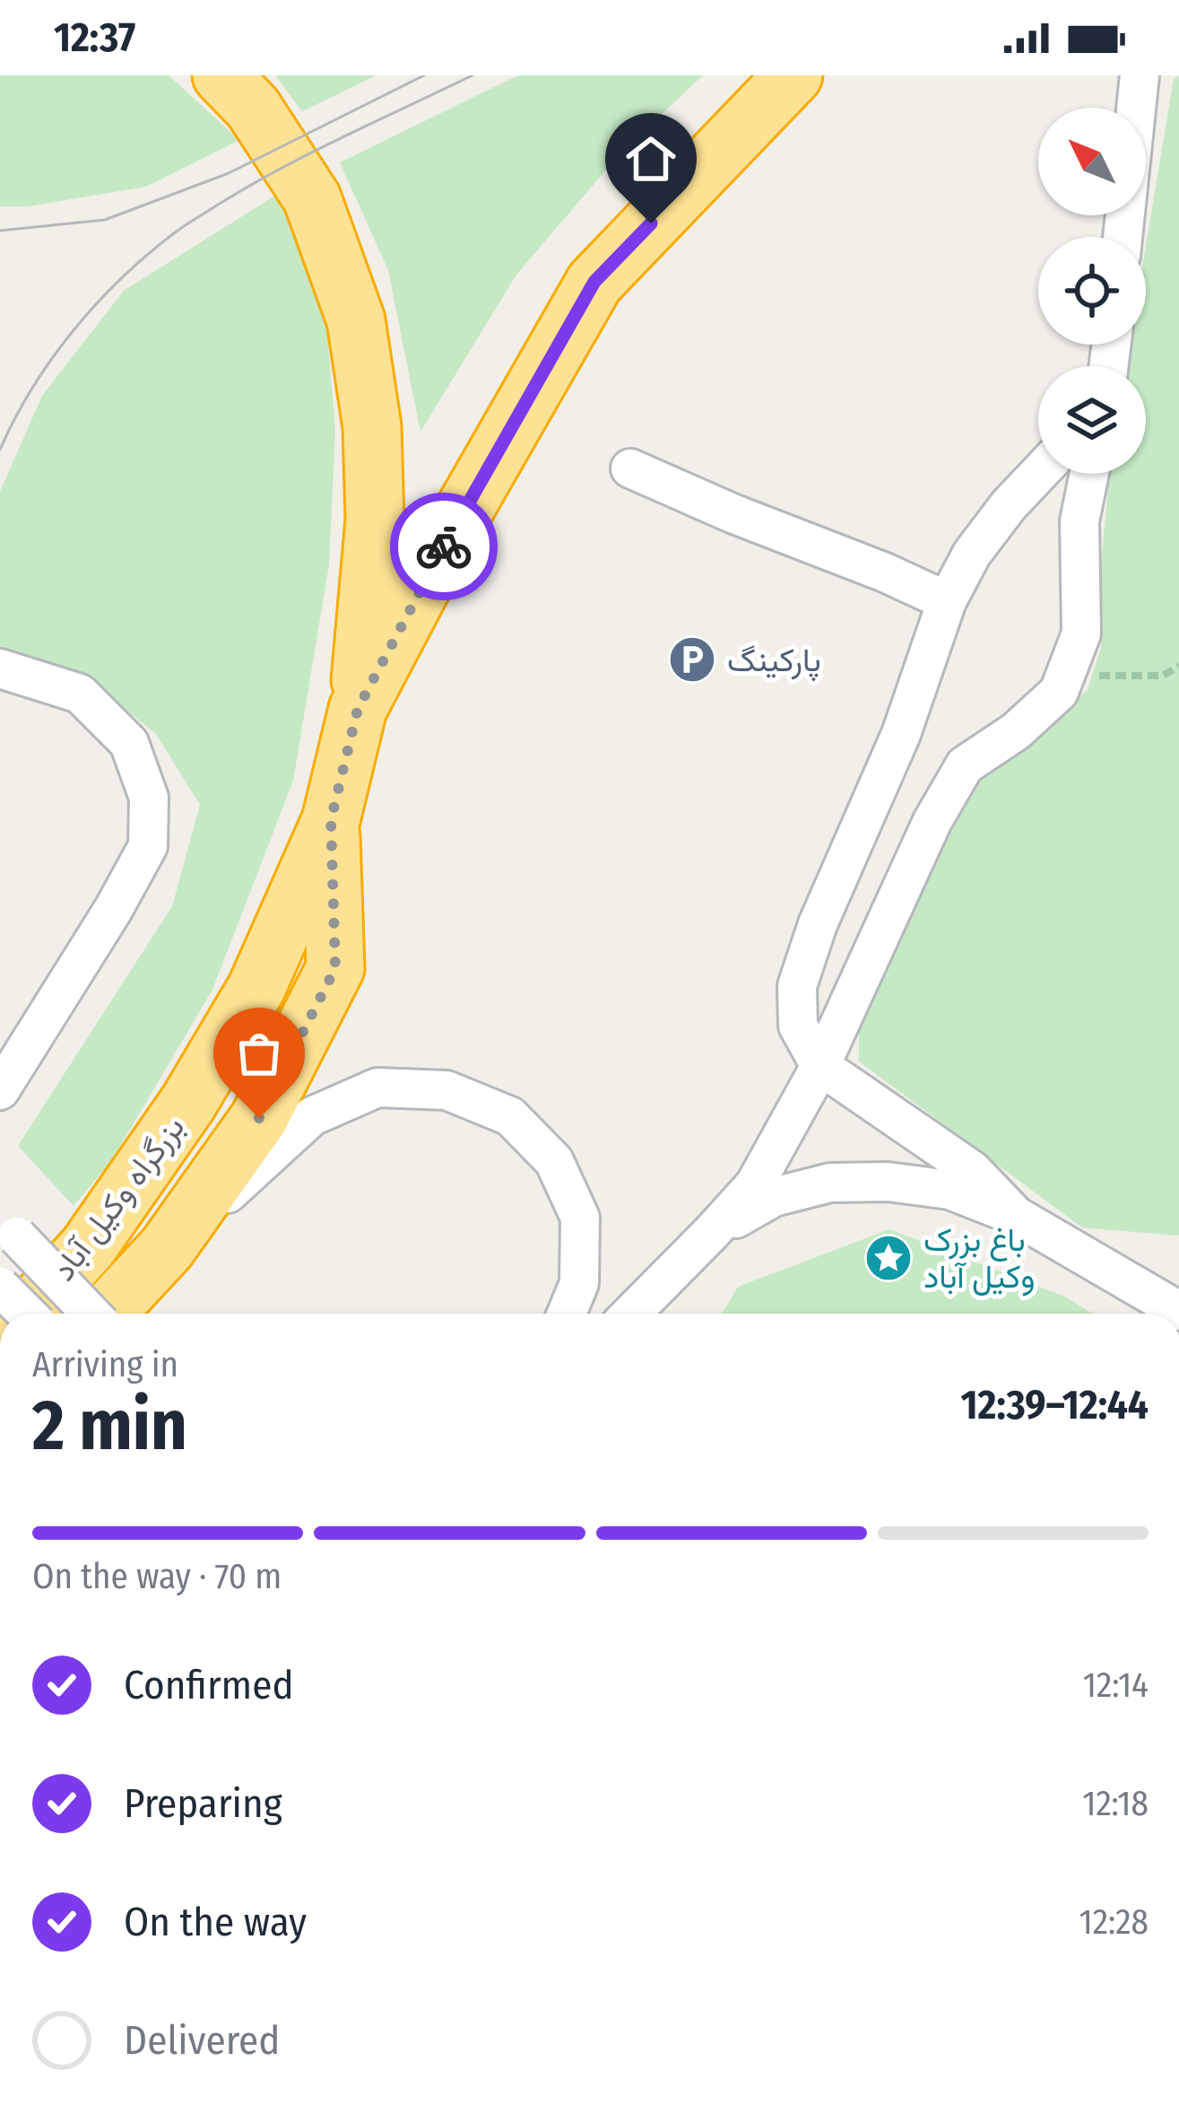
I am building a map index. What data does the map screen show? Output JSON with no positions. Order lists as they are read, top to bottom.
{
  "streets": {
    "highway": ["بزرگراه وکیل آباد"]
  },
  "places": {
    "parking": ["پارکینگ"],
    "place": ["باغ بزرک وکیل آباد"]
  },
  "north": "top left",
  "page": {
    "status": "12:37",
    "heading": ["2 min", "Arriving in", "12:39–12:44"],
    "bar": "On the way · 70 m",
    "list": [
      ["Confirmed", "12:14"],
      ["Preparing", "12:18"],
      ["On the way", "12:28"],
      "Delivered"
    ]
  }
}
